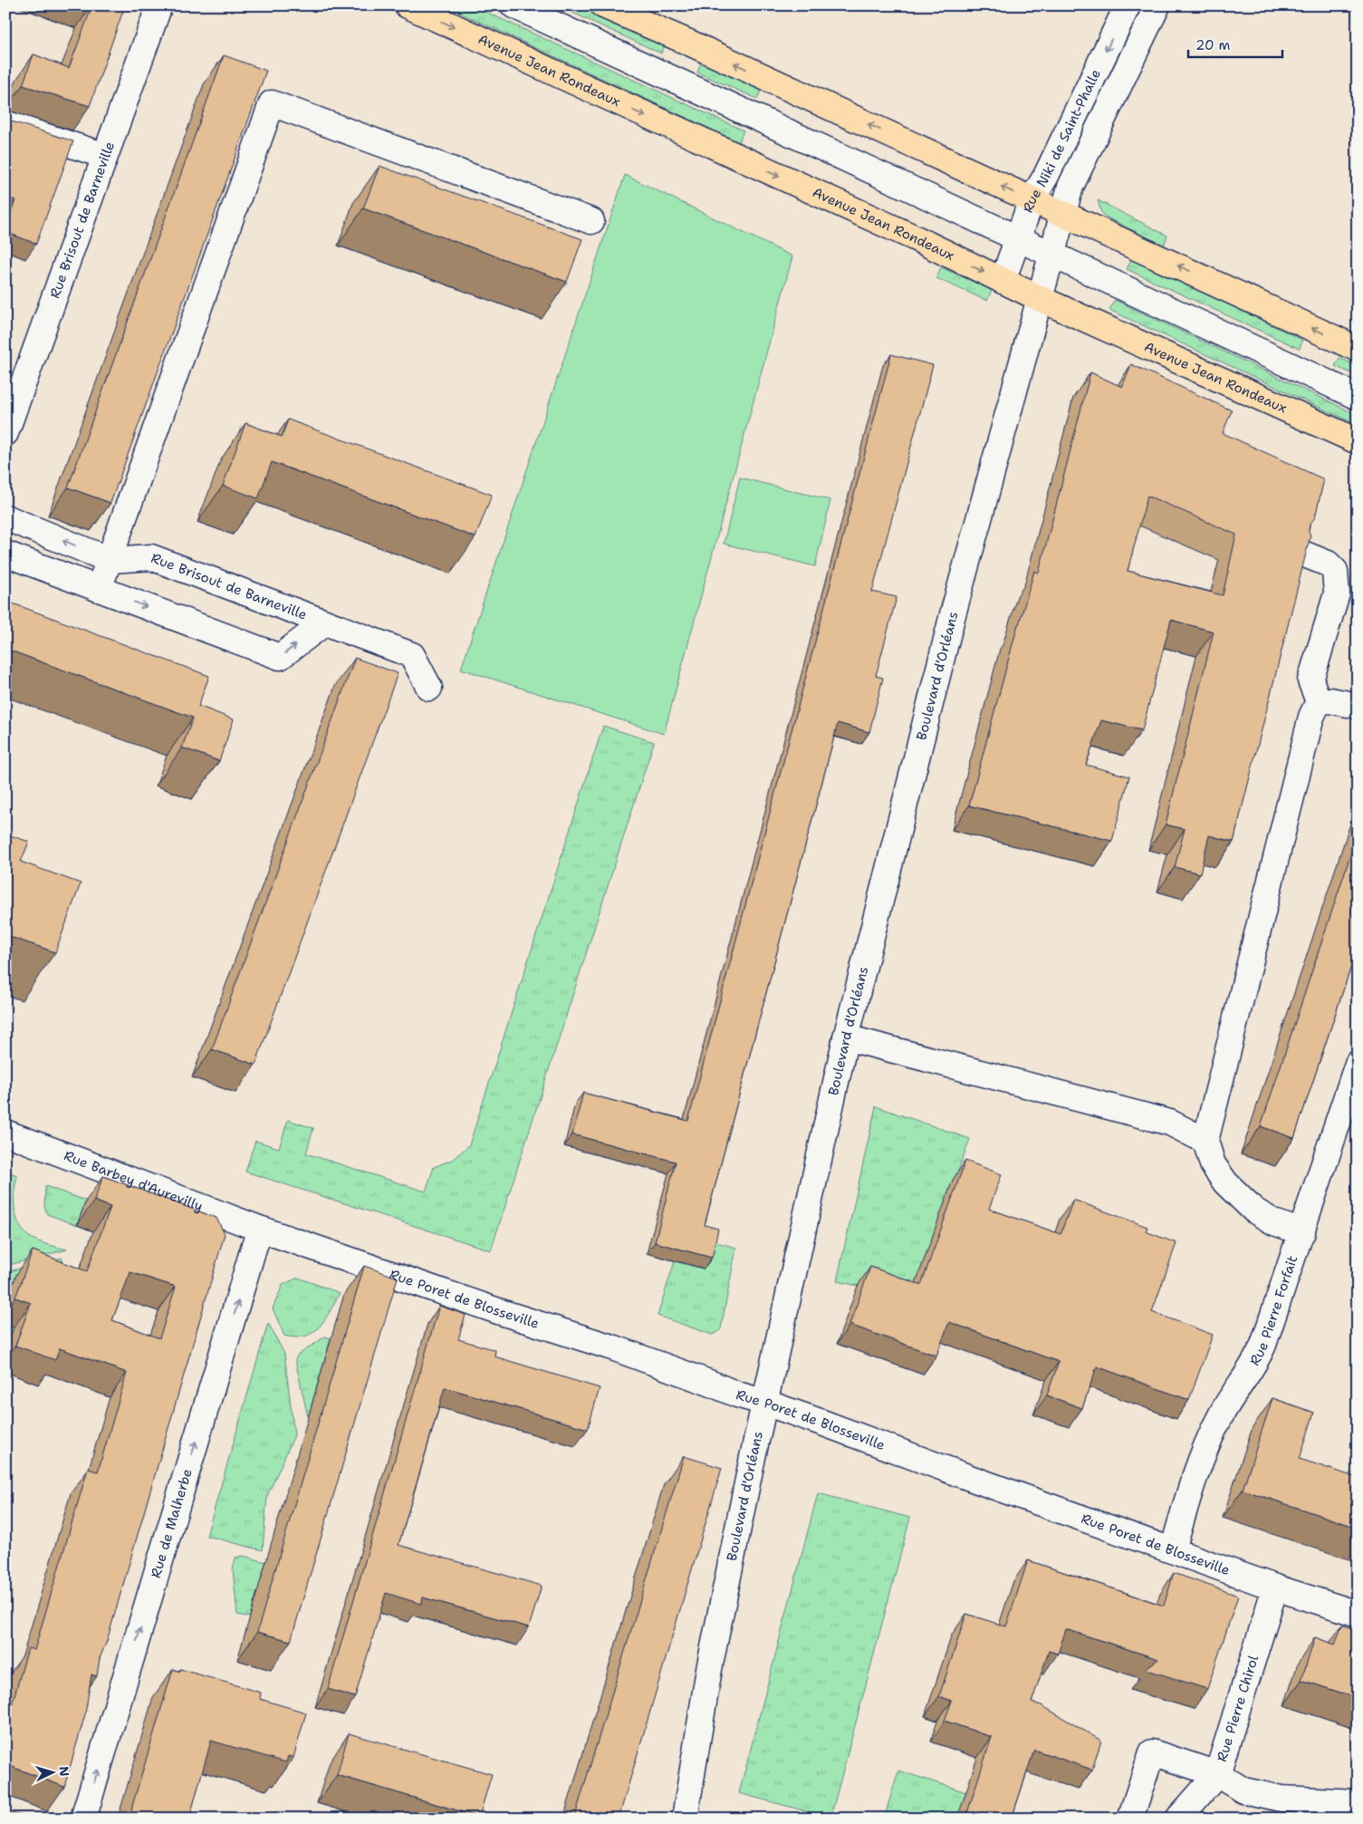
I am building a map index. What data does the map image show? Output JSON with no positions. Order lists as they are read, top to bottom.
{
  "streets": {
    "main road": ["Avenue Jean Rondeaux"],
    "street": [
      "Rue Niki de Saint-Phalle",
      "Rue Brisout de Barneville",
      "Boulevard d'Orléans",
      "Rue Barbey d'Aurevilly",
      "Rue Poret de Blosseville",
      "Rue Pierre Forfait",
      "Rue de Malherbe",
      "Rue Pierre Chirol"
    ]
  },
  "crossings": [
    ["Avenue Jean Rondeaux", "Rue Niki de Saint-Phalle"],
    ["Avenue Jean Rondeaux", "Boulevard d'Orléans"],
    ["Rue Niki de Saint-Phalle", "Boulevard d'Orléans"],
    ["Boulevard d'Orléans", "Rue Poret de Blosseville"],
    ["Rue Barbey d'Aurevilly", "Rue Poret de Blosseville"],
    ["Rue Barbey d'Aurevilly", "Rue de Malherbe"],
    ["Rue Poret de Blosseville", "Rue Pierre Forfait"],
    ["Rue Poret de Blosseville", "Rue de Malherbe"],
    ["Rue Poret de Blosseville", "Rue Pierre Chirol"]
  ],
  "one_way": ["Rue de Malherbe"],
  "scale_bar": "20 m",
  "north": "right"
}
